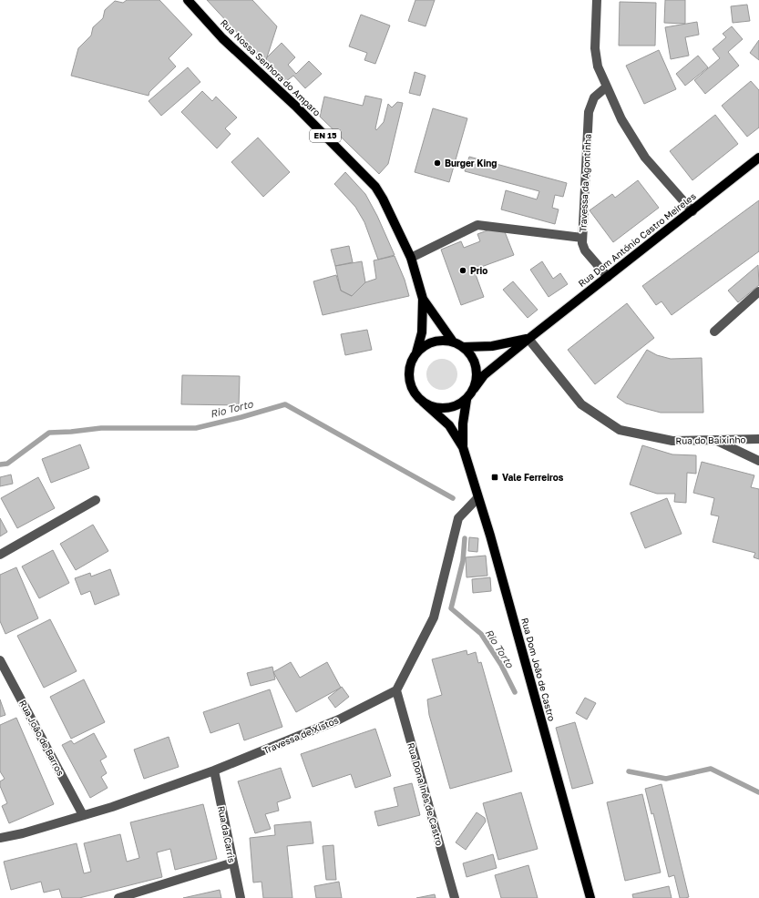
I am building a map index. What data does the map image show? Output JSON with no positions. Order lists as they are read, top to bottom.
{
  "streets": {
    "main road": [
      "Rua Nossa Senhora do Amparo",
      "EN 15",
      "Rua Dom António Castro Meireles",
      "Rua Dom João de Castro"
    ],
    "street": [
      "Travessa da Agontinha",
      "Rua do Baixinho",
      "Travessa de Xistos",
      "Rua João de Barros",
      "Rua Dona Inês de Castro",
      "Rua da Carris"
    ]
  },
  "crossings": [
    ["Rua Nossa Senhora do Amparo", "Rua Dom António Castro Meireles"],
    ["Rua Nossa Senhora do Amparo", "Rua Dom João de Castro"],
    ["Travessa da Agontinha", "Rua Dom António Castro Meireles"],
    ["Rua Dom António Castro Meireles", "Rua do Baixinho"],
    ["Rua Dom António Castro Meireles", "Rua Dom João de Castro"],
    ["Travessa de Xistos", "Rua João de Barros"],
    ["Travessa de Xistos", "Rua Dona Inês de Castro"],
    ["Travessa de Xistos", "Rua da Carris"]
  ],
  "water": ["Rio Torto"],
  "places": {
    "other": ["Burger King", "Prio"],
    "transit": ["Vale Ferreiros"]
  }
}
